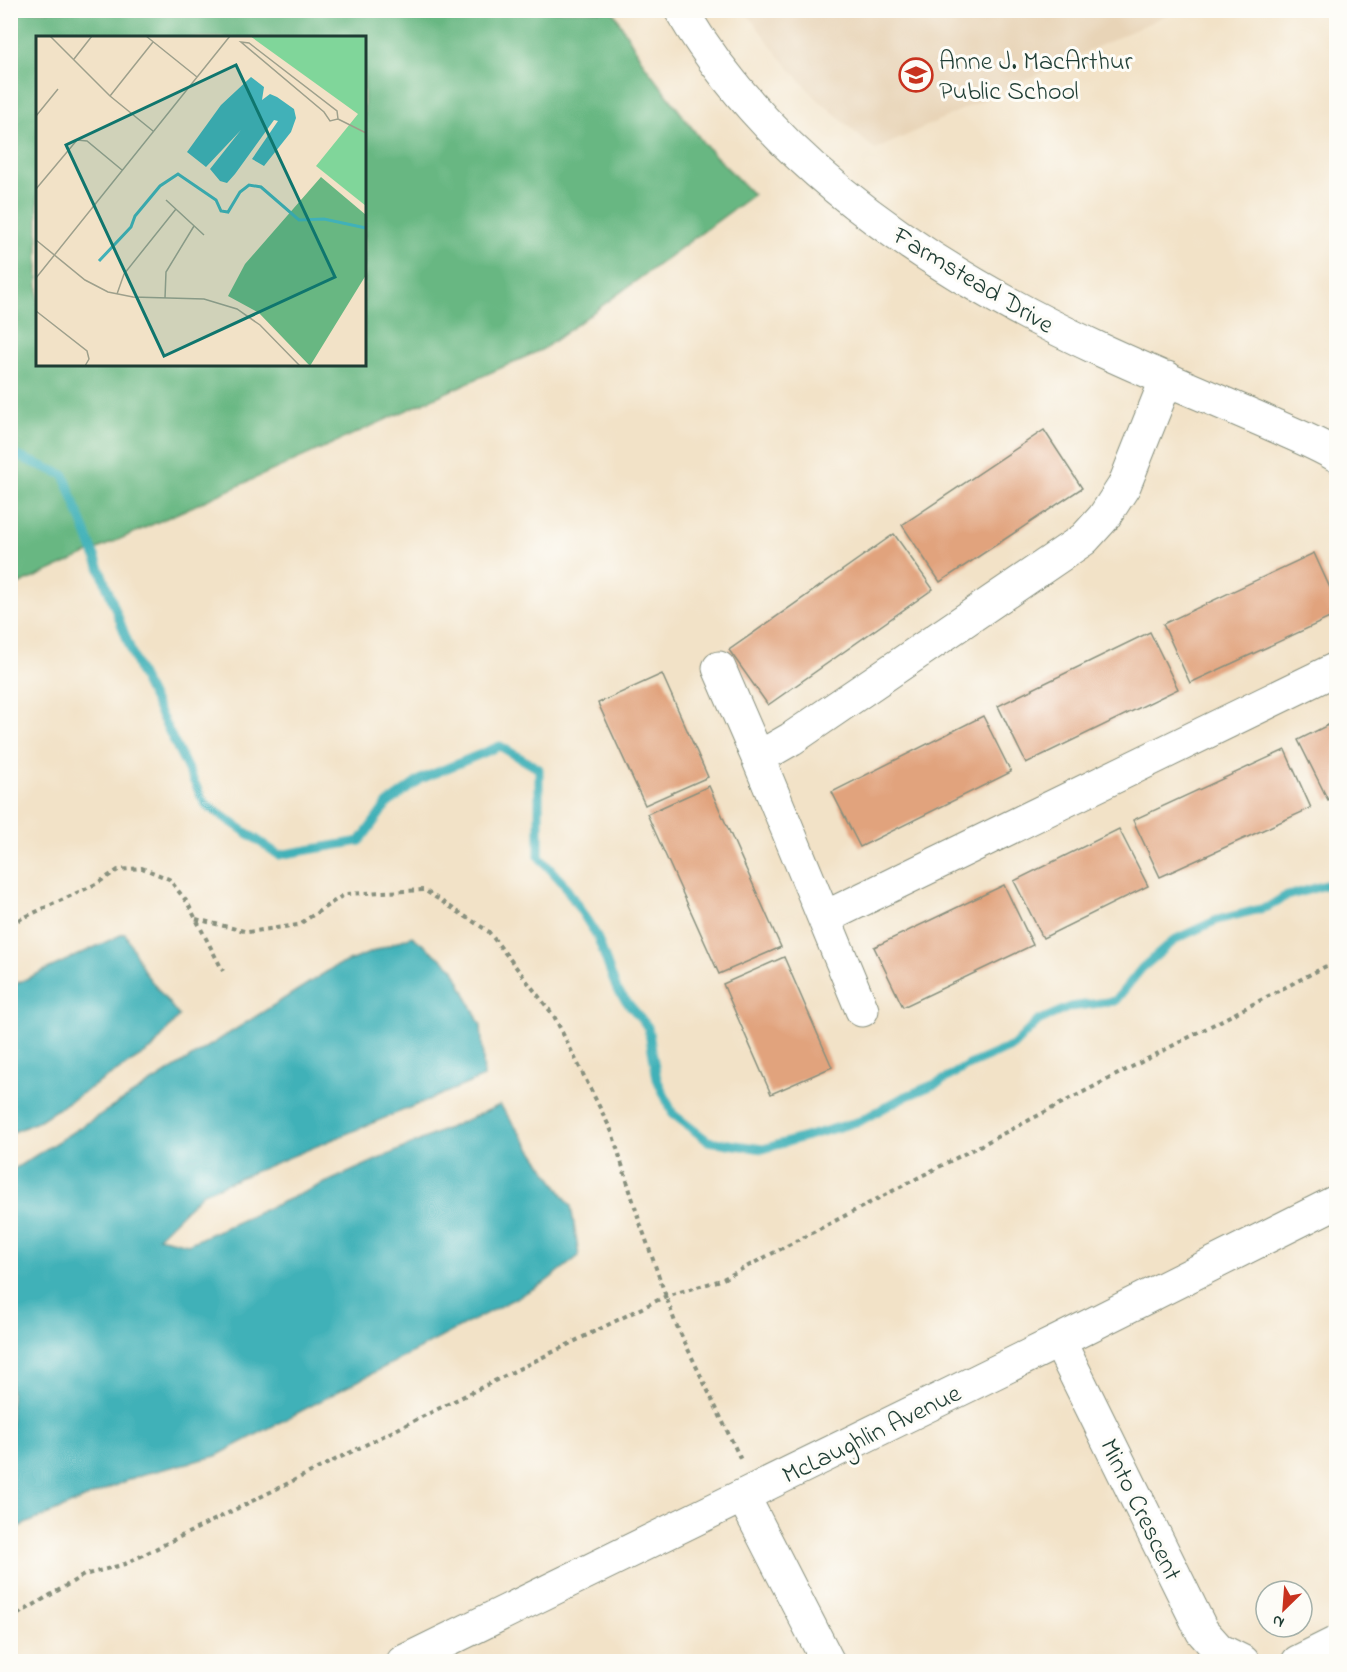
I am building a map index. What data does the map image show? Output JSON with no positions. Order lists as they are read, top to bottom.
{
  "streets": {
    "street": ["Farmstead Drive", "McLaughlin Avenue", "Minto Crescent"]
  },
  "crossings": [
    ["McLaughlin Avenue", "Minto Crescent"]
  ],
  "places": {
    "school or university": ["Anne J. MacArthur Public School"]
  },
  "north": "bottom left"
}
